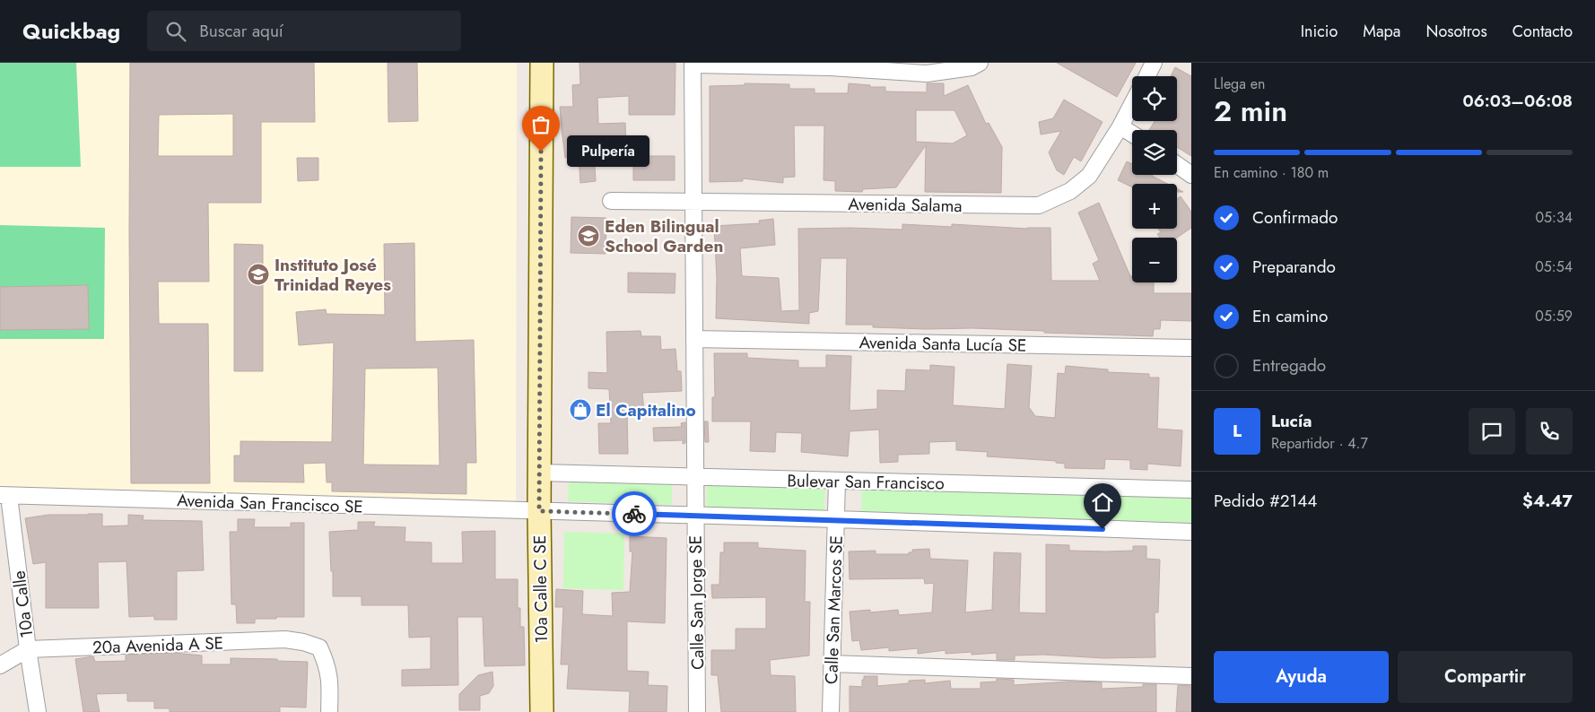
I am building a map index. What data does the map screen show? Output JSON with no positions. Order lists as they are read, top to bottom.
{
  "streets": {
    "street": [
      "Avenida Salama",
      "Avenida Santa Lucía SE",
      "Bulevar San Francisco",
      "Avenida San Francisco SE",
      "10a Calle C SE",
      "Calle San Jorge SE",
      "10a Calle",
      "Calle San Marcos SE",
      "20a Avenida A SE"
    ]
  },
  "crossings": [
    ["Avenida Salama", "Calle San Jorge SE"],
    ["Avenida Santa Lucía SE", "Calle San Jorge SE"],
    ["Bulevar San Francisco", "10a Calle C SE"],
    ["Bulevar San Francisco", "Calle San Jorge SE"],
    ["Bulevar San Francisco", "Calle San Marcos SE"],
    ["Avenida San Francisco SE", "10a Calle C SE"],
    ["Avenida San Francisco SE", "10a Calle"],
    ["10a Calle", "20a Avenida A SE"]
  ],
  "places": {
    "other": ["Pulpería"],
    "school or university": ["Eden Bilingual School Garden", "Instituto José Trinidad Reyes"],
    "shop": ["El Capitalino"]
  },
  "page": {
    "header": "Quickbag",
    "search": "Buscar aquí",
    "nav": [
      "Inicio",
      "Mapa",
      "Nosotros",
      "Contacto"
    ],
    "heading": ["2 min", "Llega en", "06:03–06:08"],
    "panel": [
      "Lucía",
      "Repartidor · 4.7",
      "Pedido #2144",
      "$4.47"
    ],
    "map_buttons": ["+", "−"],
    "bubble": "Pulpería",
    "bar": "En camino · 180 m",
    "list": [
      ["Confirmado", "05:34"],
      ["Preparando", "05:54"],
      ["En camino", "05:59"],
      "Entregado"
    ],
    "round": "L",
    "buttons": ["Ayuda", "Compartir"]
  }
}
